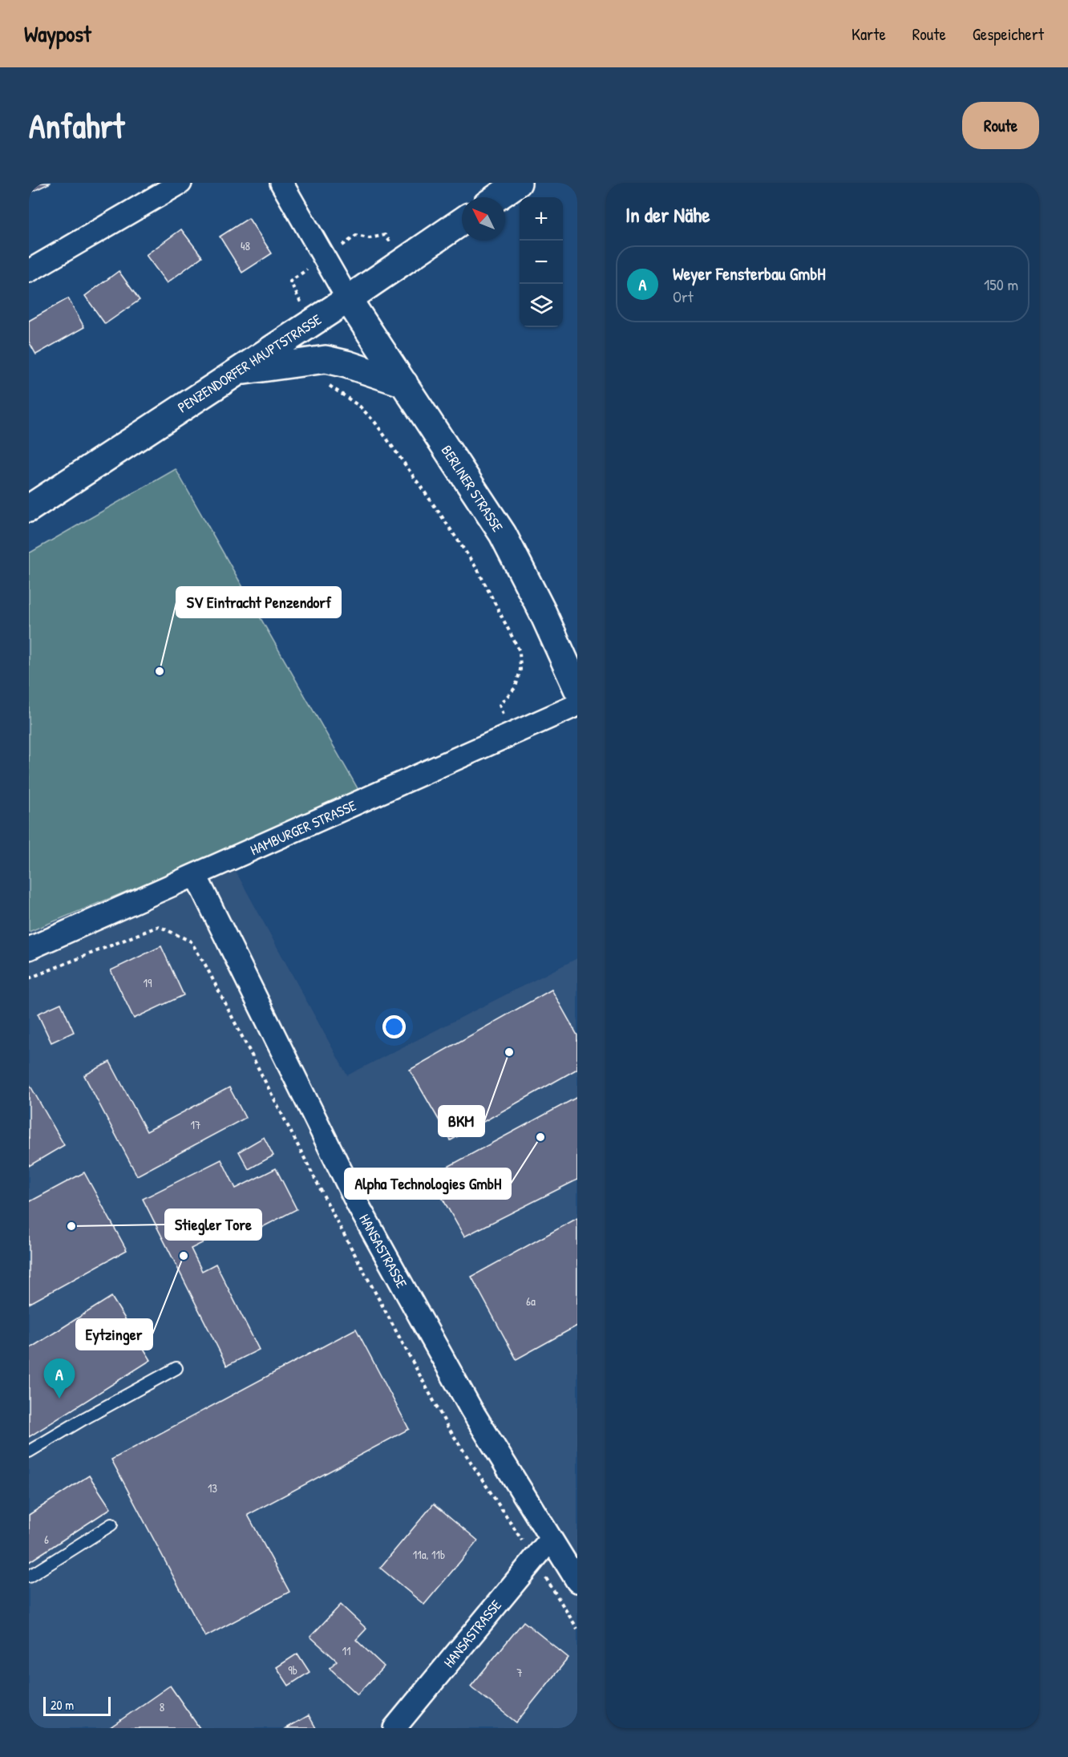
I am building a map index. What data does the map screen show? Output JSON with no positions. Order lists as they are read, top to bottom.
{
  "streets": {
    "main road": ["PENZENDORFER HAUPTSTRASSE", "BERLINER STRASSE"],
    "street": ["HAMBURGER STRASSE", "HANSASTRASSE"]
  },
  "crossings": [
    ["PENZENDORFER HAUPTSTRASSE", "BERLINER STRASSE"],
    ["HAMBURGER STRASSE", "HANSASTRASSE"]
  ],
  "places": [
    "SV Eintracht Penzendorf",
    "BKM",
    "Alpha Technologies GmbH",
    "Stiegler Tore",
    "Eytzinger"
  ],
  "house_numbers": [
    "48",
    "19",
    "17",
    "6a",
    "13",
    "6",
    "11a, 11b",
    "11",
    "9b",
    "7",
    "8"
  ],
  "scale_bar": "20 m",
  "north": "top left",
  "page": {
    "header": "Waypost",
    "nav": ["Karte", "Route", "Gespeichert"],
    "buttons": "Route",
    "title": "Anfahrt",
    "heading": "In der Nähe",
    "map_buttons": ["+", "−"],
    "list": [
      {
        "mark": "A",
        "name": "Weyer Fensterbau GmbH",
        "note": "Ort",
        "value": "150 m"
      }
    ],
    "pins": "A",
    "scale": "20 m"
  }
}
